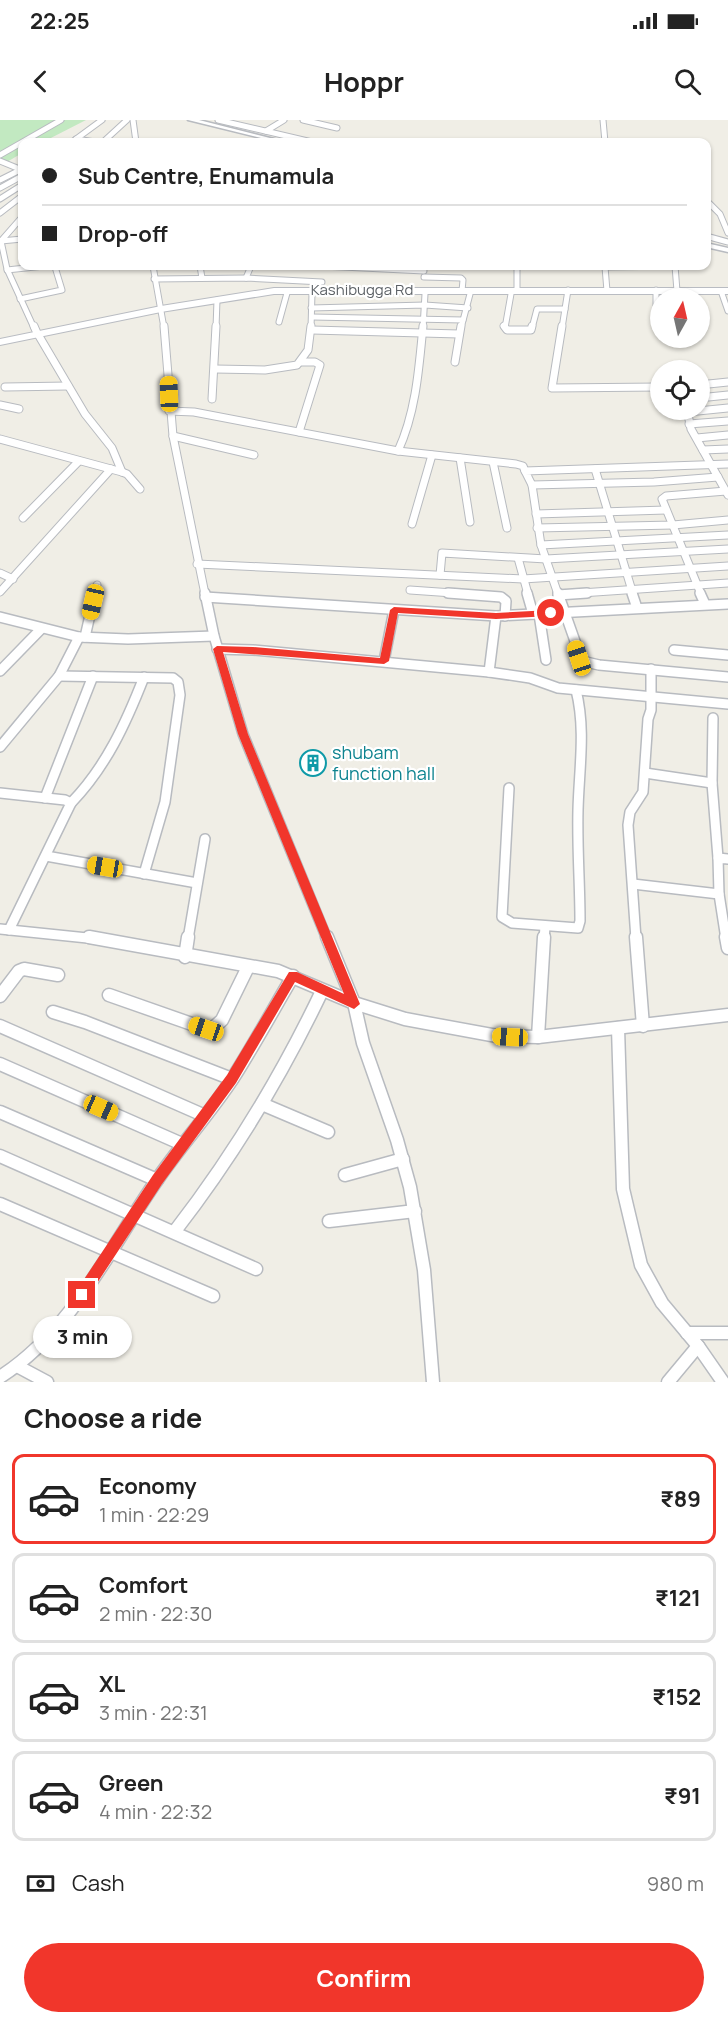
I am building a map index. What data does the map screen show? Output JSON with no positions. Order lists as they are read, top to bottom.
{
  "streets": {
    "main road": ["Kashibugga Rd"]
  },
  "places": {
    "building": ["shubam function hall"]
  },
  "north": "top",
  "page": {
    "status": "22:25",
    "header": "Hoppr",
    "banner": ["Sub Centre, Enumamula", "Drop-off"],
    "bubble": "3 min",
    "heading": "Choose a ride",
    "list": [
      {
        "name": "Economy",
        "note": "1 min · 22:29",
        "value": "₹89"
      },
      {
        "name": "Comfort",
        "note": "2 min · 22:30",
        "value": "₹121"
      },
      {
        "name": "XL",
        "note": "3 min · 22:31",
        "value": "₹152"
      },
      {
        "name": "Green",
        "note": "4 min · 22:32",
        "value": "₹91"
      }
    ],
    "pay": ["Cash", "980 m"],
    "buttons": "Confirm"
  }
}
